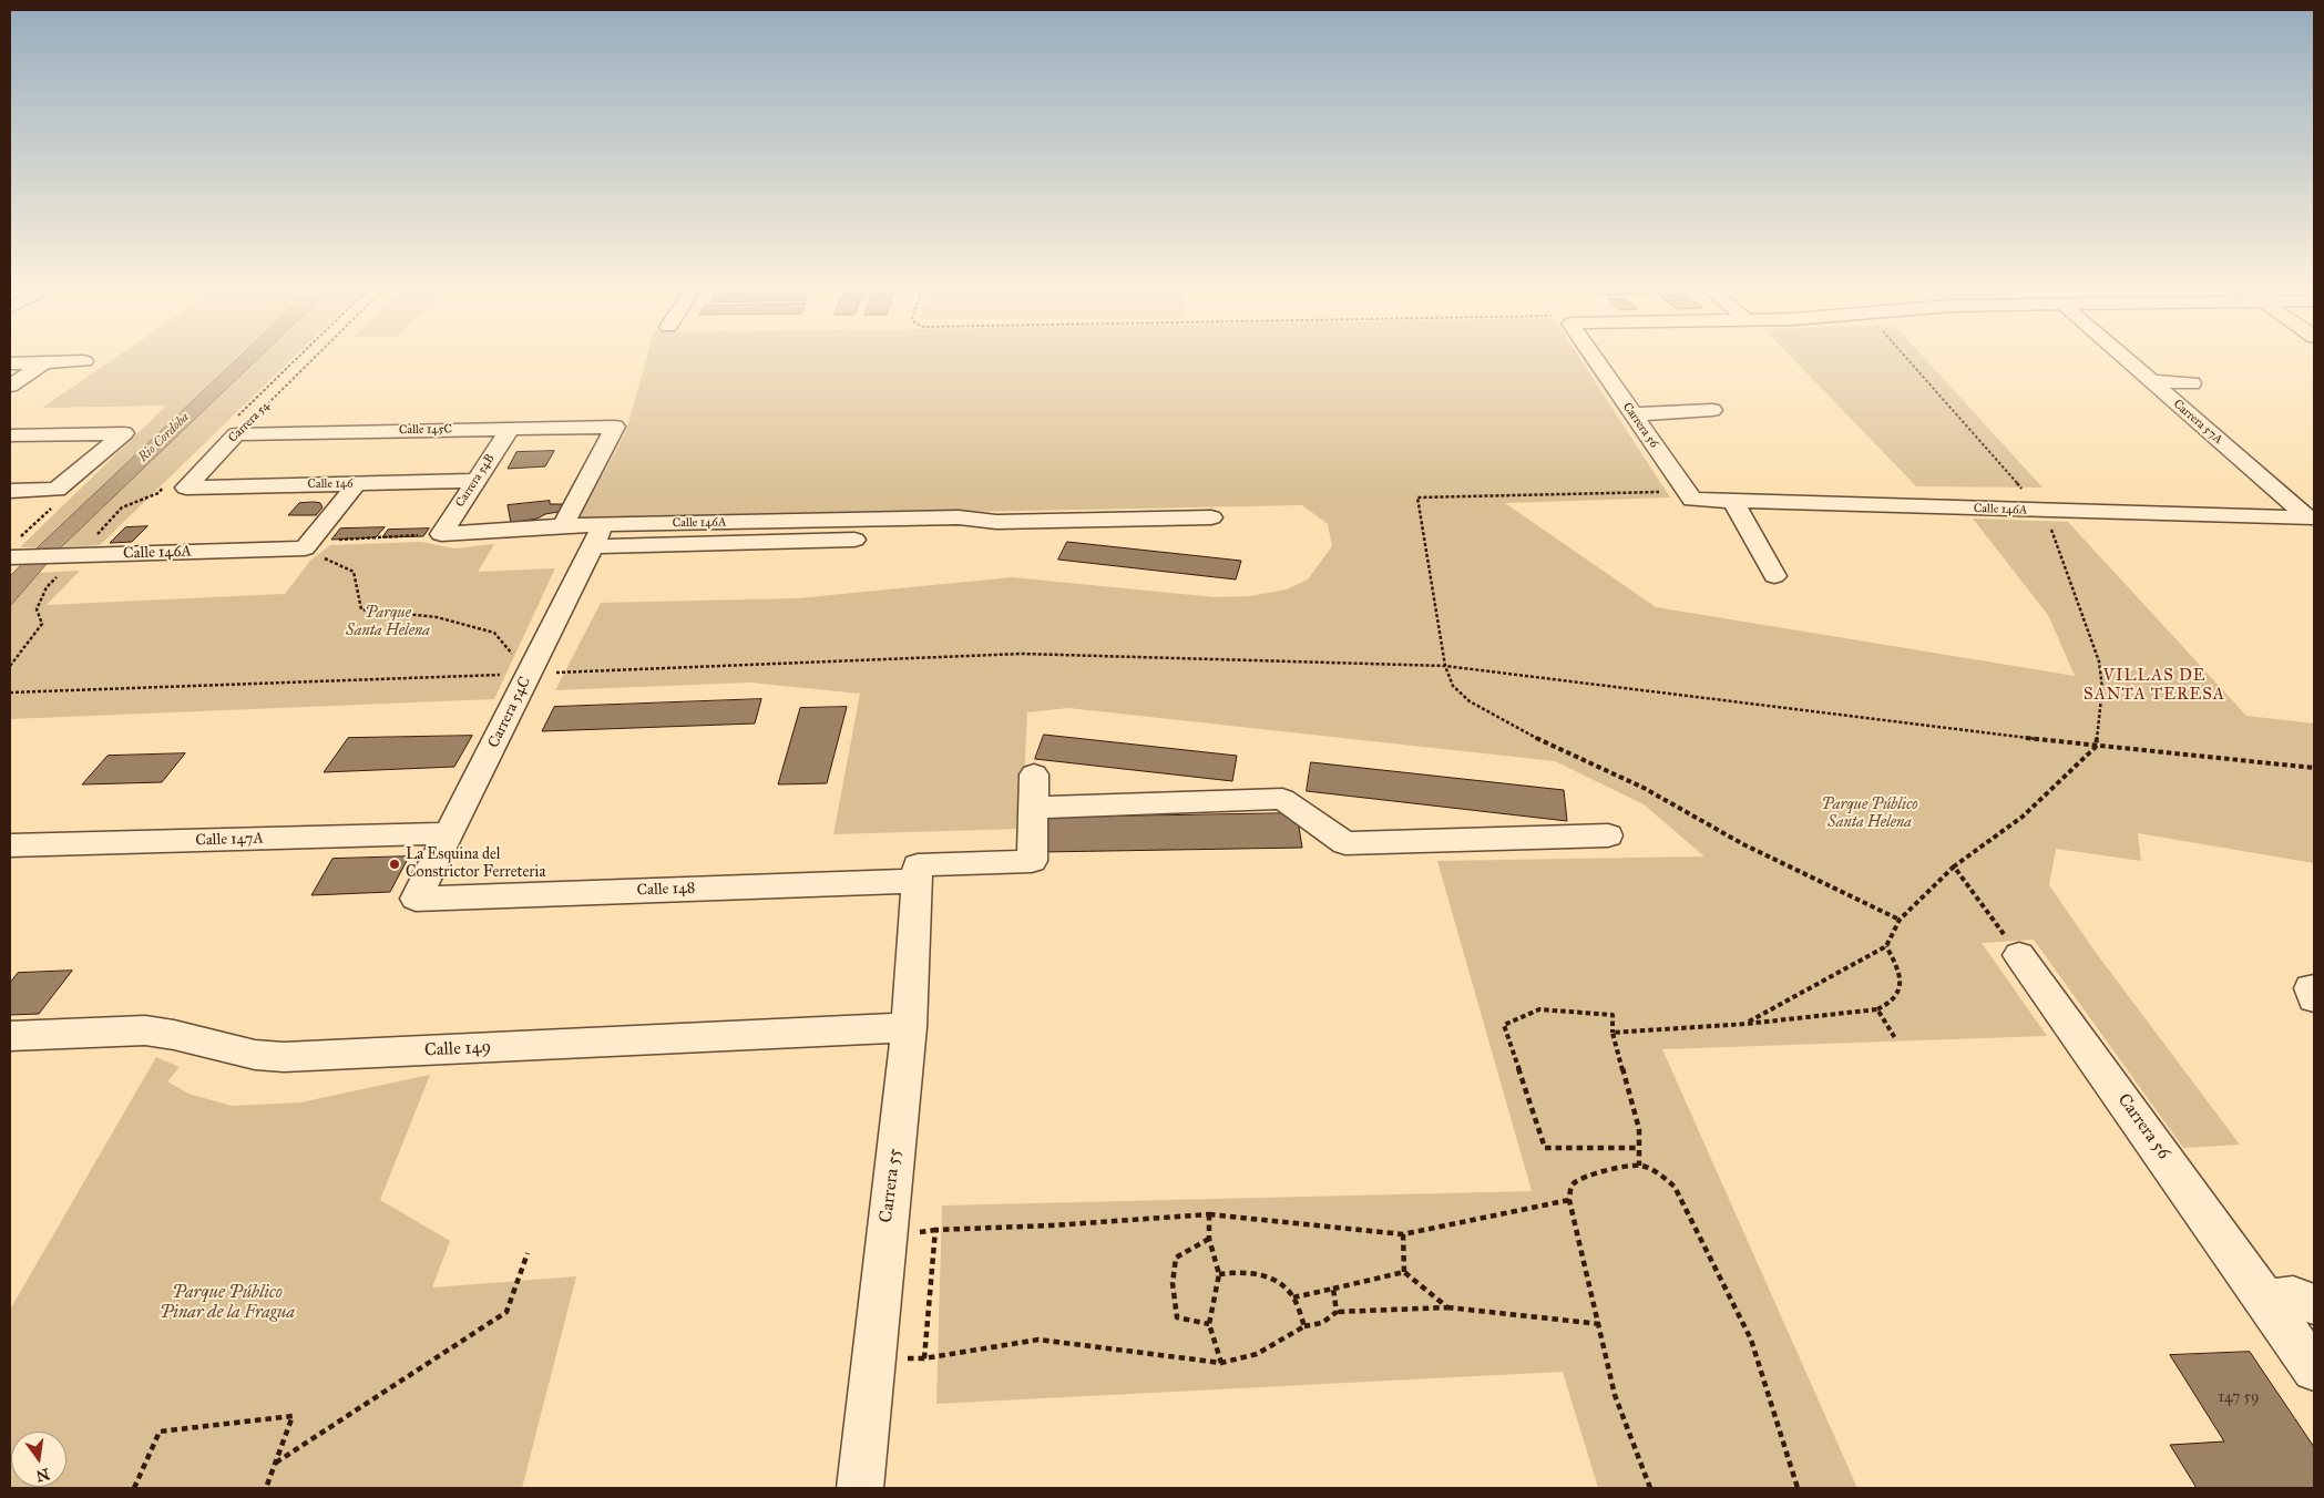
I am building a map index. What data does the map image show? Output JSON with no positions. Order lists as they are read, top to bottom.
{
  "streets": {
    "street": [
      "Carrera 54",
      "Carrera 57A",
      "Carrera 56",
      "Calle 145C",
      "Carrera 54B",
      "Calle 146",
      "Calle 146A",
      "Carrera 54C",
      "Calle 147A",
      "Calle 148",
      "Calle 149",
      "Carrera 55"
    ]
  },
  "crossings": [
    ["Carrera 54", "Calle 145C"],
    ["Carrera 54", "Calle 146"],
    ["Carrera 57A", "Calle 146A"],
    ["Carrera 56", "Calle 146A"],
    ["Calle 145C", "Carrera 54B"],
    ["Calle 145C", "Calle 146A"],
    ["Carrera 54B", "Calle 146"],
    ["Carrera 54B", "Calle 146A"],
    ["Calle 146A", "Carrera 54C"],
    ["Carrera 54C", "Calle 147A"],
    ["Carrera 54C", "Calle 148"],
    ["Calle 148", "Carrera 55"],
    ["Calle 149", "Carrera 55"]
  ],
  "districts": ["VILLAS DE SANTA TERESA"],
  "water": ["Rio Cordoba"],
  "parks": ["Parque Santa Helena", "Parque Público Santa Helena", "Parque Público Pinar de la Fragua"],
  "places": ["La Esquina del Constrictor Ferreteria"],
  "house_numbers": ["147 59"],
  "north": "bottom"
}
